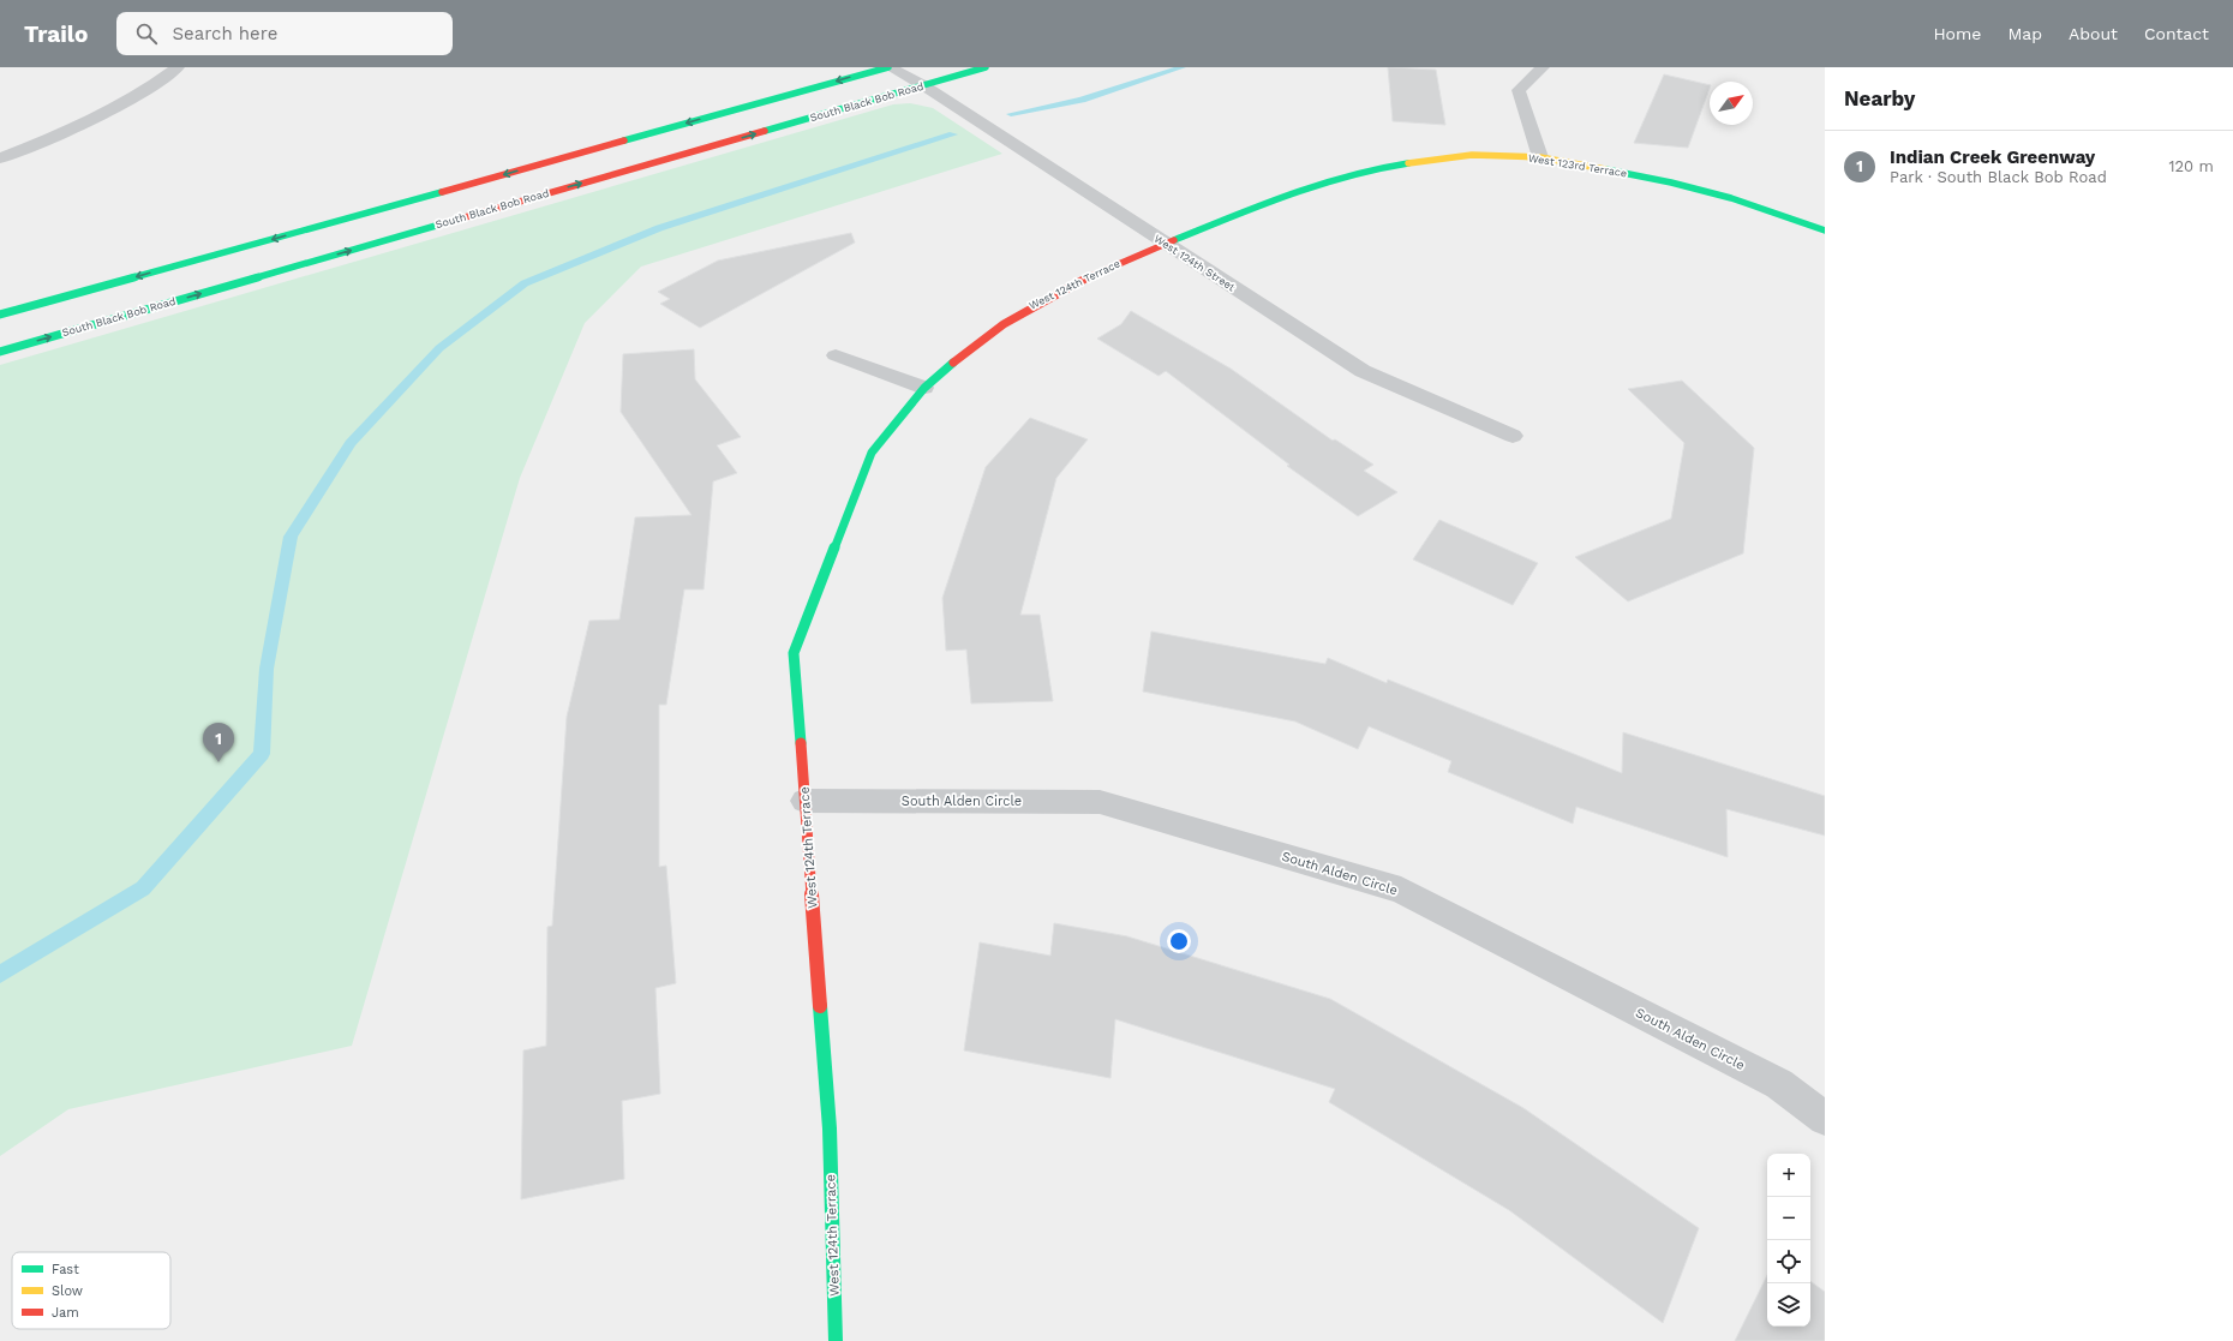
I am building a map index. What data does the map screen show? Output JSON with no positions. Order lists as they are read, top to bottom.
{
  "streets": {
    "main road": ["South Black Bob Road", "West 123rd Terrace", "West 124th Terrace"],
    "street": ["West 124th Street", "South Alden Circle"]
  },
  "crossings": [
    ["South Black Bob Road", "West 124th Street"],
    ["West 123rd Terrace", "West 124th Street"],
    ["West 123rd Terrace", "West 124th Terrace"],
    ["West 124th Street", "West 124th Terrace"],
    ["West 124th Terrace", "South Alden Circle"]
  ],
  "legend": ["Fast", "Slow", "Jam"],
  "north": "top right",
  "page": {
    "header": "Trailo",
    "search": "Search here",
    "nav": [
      "Home",
      "Map",
      "About",
      "Contact"
    ],
    "heading": "Nearby",
    "list": [
      {
        "mark": "1",
        "name": "Indian Creek Greenway",
        "note": "Park · South Black Bob Road",
        "value": "120 m"
      }
    ],
    "pins": "1",
    "map_buttons": ["+", "−"]
  }
}
